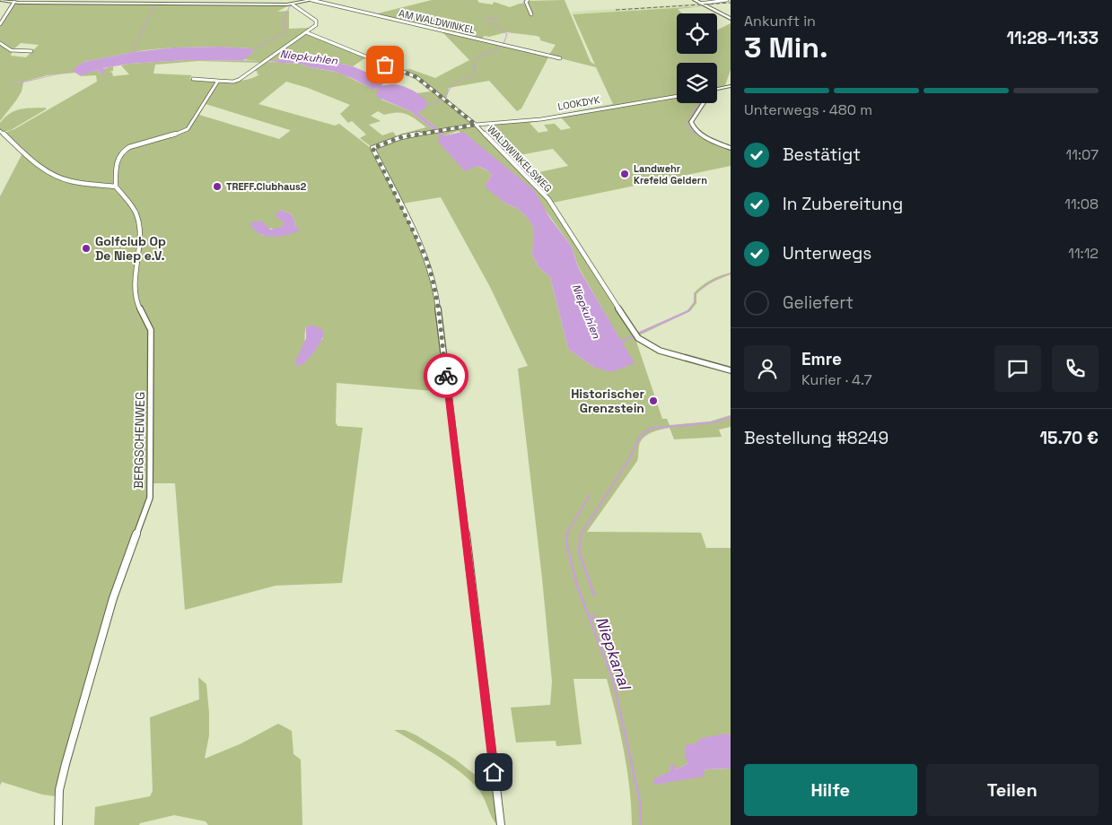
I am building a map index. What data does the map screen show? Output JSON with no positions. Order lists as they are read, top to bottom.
{
  "streets": {
    "street": [
      "AM WALDWINKEL",
      "LOOKDYK",
      "WALDWINKELSWEG",
      "BERGSCHENWEG"
    ]
  },
  "crossings": [
    ["LOOKDYK", "WALDWINKELSWEG"]
  ],
  "water": ["Niepkuhlen", "Niepkanal"],
  "places": [
    "Landwehr Krefeld Geldern",
    "TREFF.Clubhaus2",
    "Golfclub Op De Niep e.V.",
    "Historischer Grenzstein"
  ],
  "page": {
    "heading": ["3 Min.", "Ankunft in", "11:28–11:33"],
    "panel": [
      "Emre",
      "Kurier · 4.7",
      "Bestellung #8249",
      "15.70 €"
    ],
    "bar": "Unterwegs · 480 m",
    "list": [
      ["Bestätigt", "11:07"],
      ["In Zubereitung", "11:08"],
      ["Unterwegs", "11:12"],
      "Geliefert"
    ],
    "buttons": ["Hilfe", "Teilen"]
  }
}
